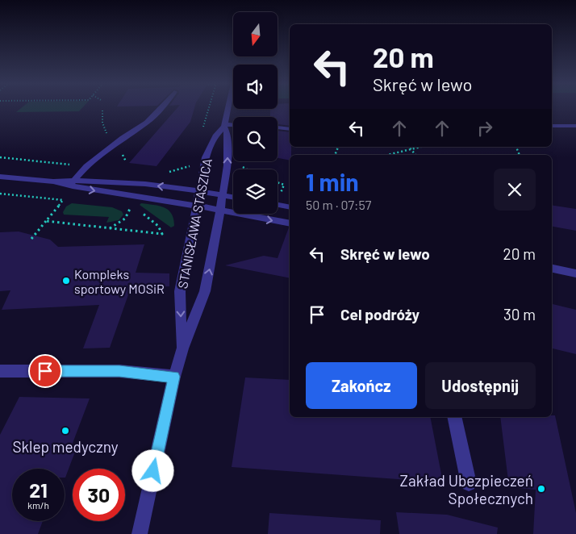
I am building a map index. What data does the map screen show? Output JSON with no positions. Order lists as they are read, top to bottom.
{
  "streets": {
    "street": ["STANISŁAWA STASZICA"]
  },
  "places": ["Kompleks sportowy MOSiR", "Sklep medyczny", "Zakład Ubezpieczeń Społecznych"],
  "north": "bottom",
  "page": {
    "turn": ["20 m", "Skręć w lewo"],
    "heading": ["1 min", "50 m · 07:57"],
    "list": [
      {
        "name": "Skręć w lewo",
        "value": "20 m"
      },
      {
        "name": "Cel podróży",
        "value": "30 m"
      }
    ],
    "buttons": ["Zakończ", "Udostępnij"],
    "speed": "21 km/h",
    "limit": "30"
  }
}
